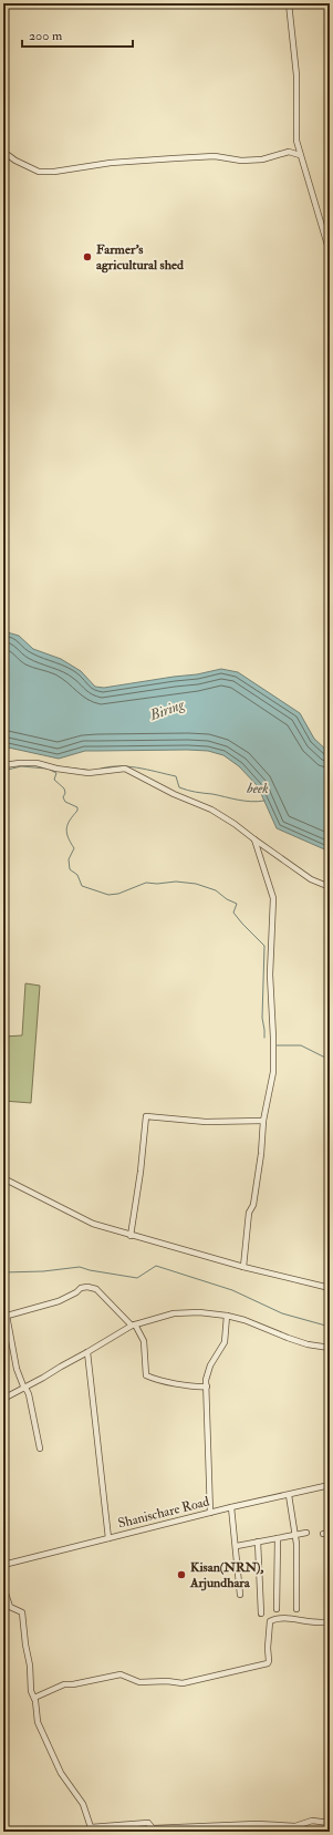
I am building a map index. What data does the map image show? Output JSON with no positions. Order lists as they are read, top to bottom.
{
  "streets": {
    "street": ["Shanischare Road"]
  },
  "water": ["Biring", "beek"],
  "places": ["Farmer's agricultural shed", "Kisan(NRN), Arjundhara"],
  "scale_bar": "200 m"
}
